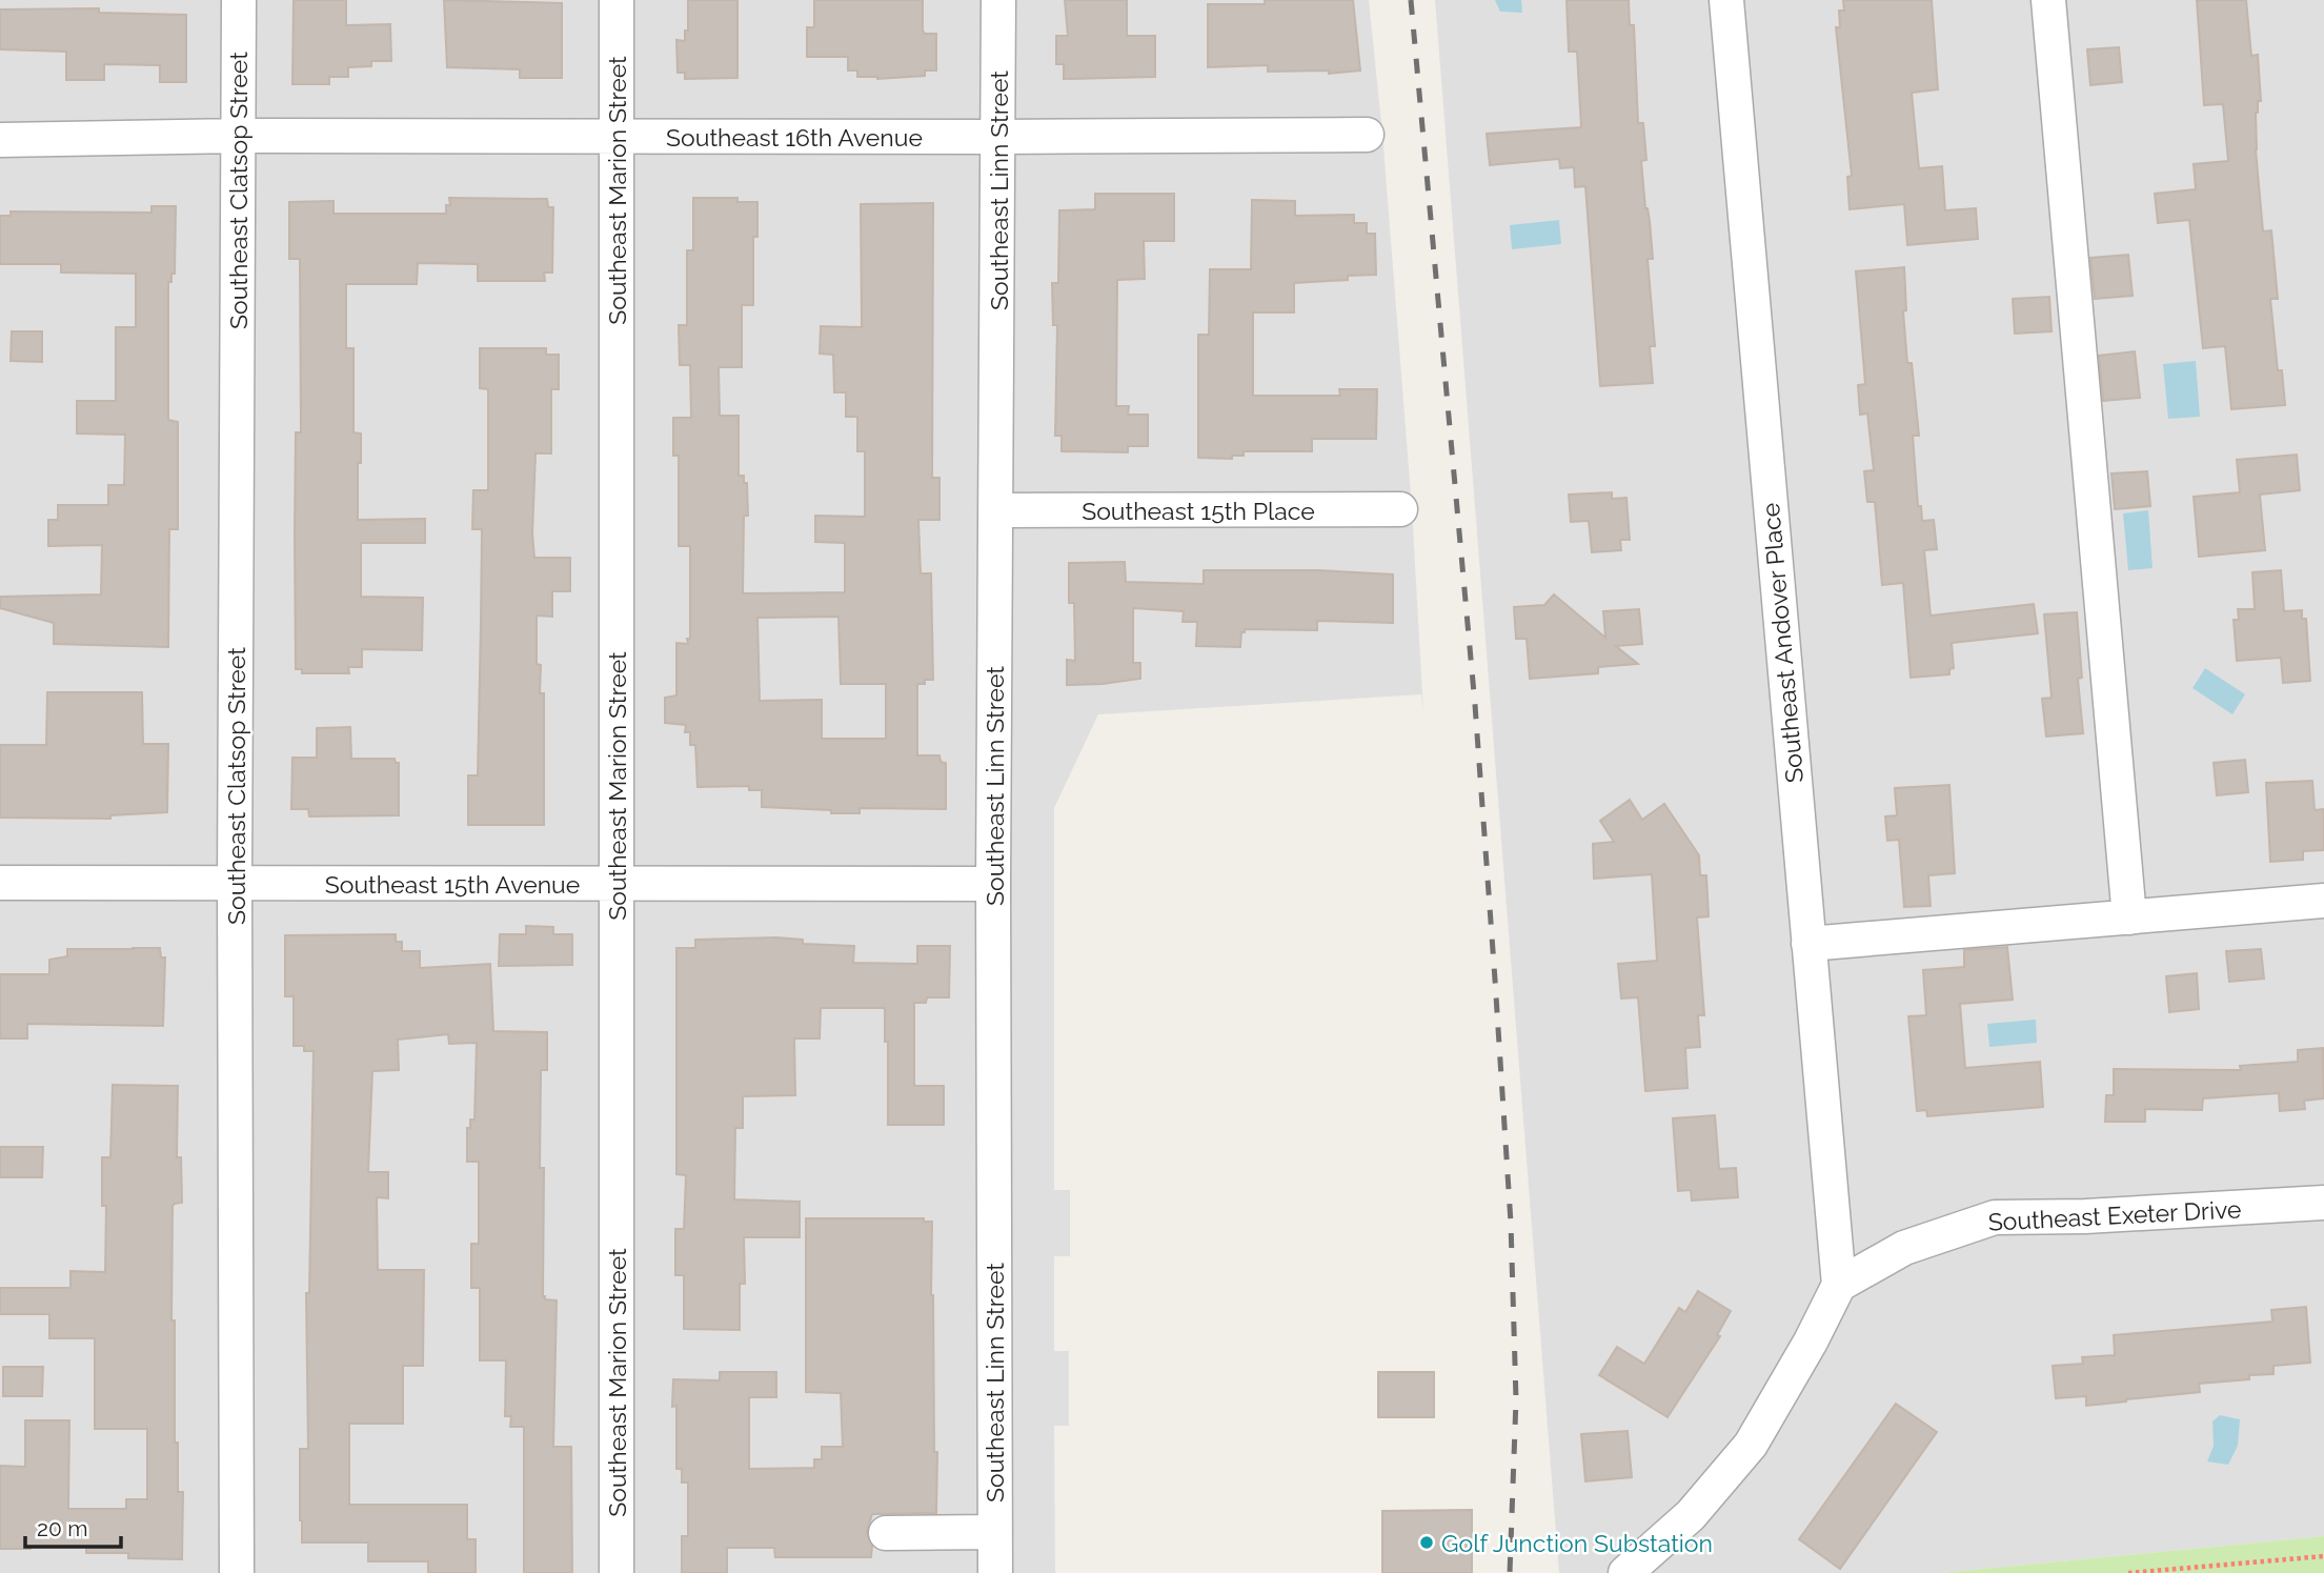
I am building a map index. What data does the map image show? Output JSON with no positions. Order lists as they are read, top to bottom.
{
  "streets": {
    "street": [
      "Southeast 16th Avenue",
      "Southeast Clatsop Street",
      "Southeast Marion Street",
      "Southeast Linn Street",
      "Southeast 15th Place",
      "Southeast Andover Place",
      "Southeast 15th Avenue",
      "Southeast Exeter Drive"
    ]
  },
  "crossings": [
    ["Southeast 16th Avenue", "Southeast Clatsop Street"],
    ["Southeast 16th Avenue", "Southeast Marion Street"],
    ["Southeast 16th Avenue", "Southeast Linn Street"],
    ["Southeast Clatsop Street", "Southeast 15th Avenue"],
    ["Southeast Marion Street", "Southeast 15th Avenue"],
    ["Southeast Linn Street", "Southeast 15th Place"],
    ["Southeast Linn Street", "Southeast 15th Avenue"],
    ["Southeast Andover Place", "Southeast Exeter Drive"]
  ],
  "places": ["Golf Junction Substation"],
  "scale_bar": "20 m"
}
